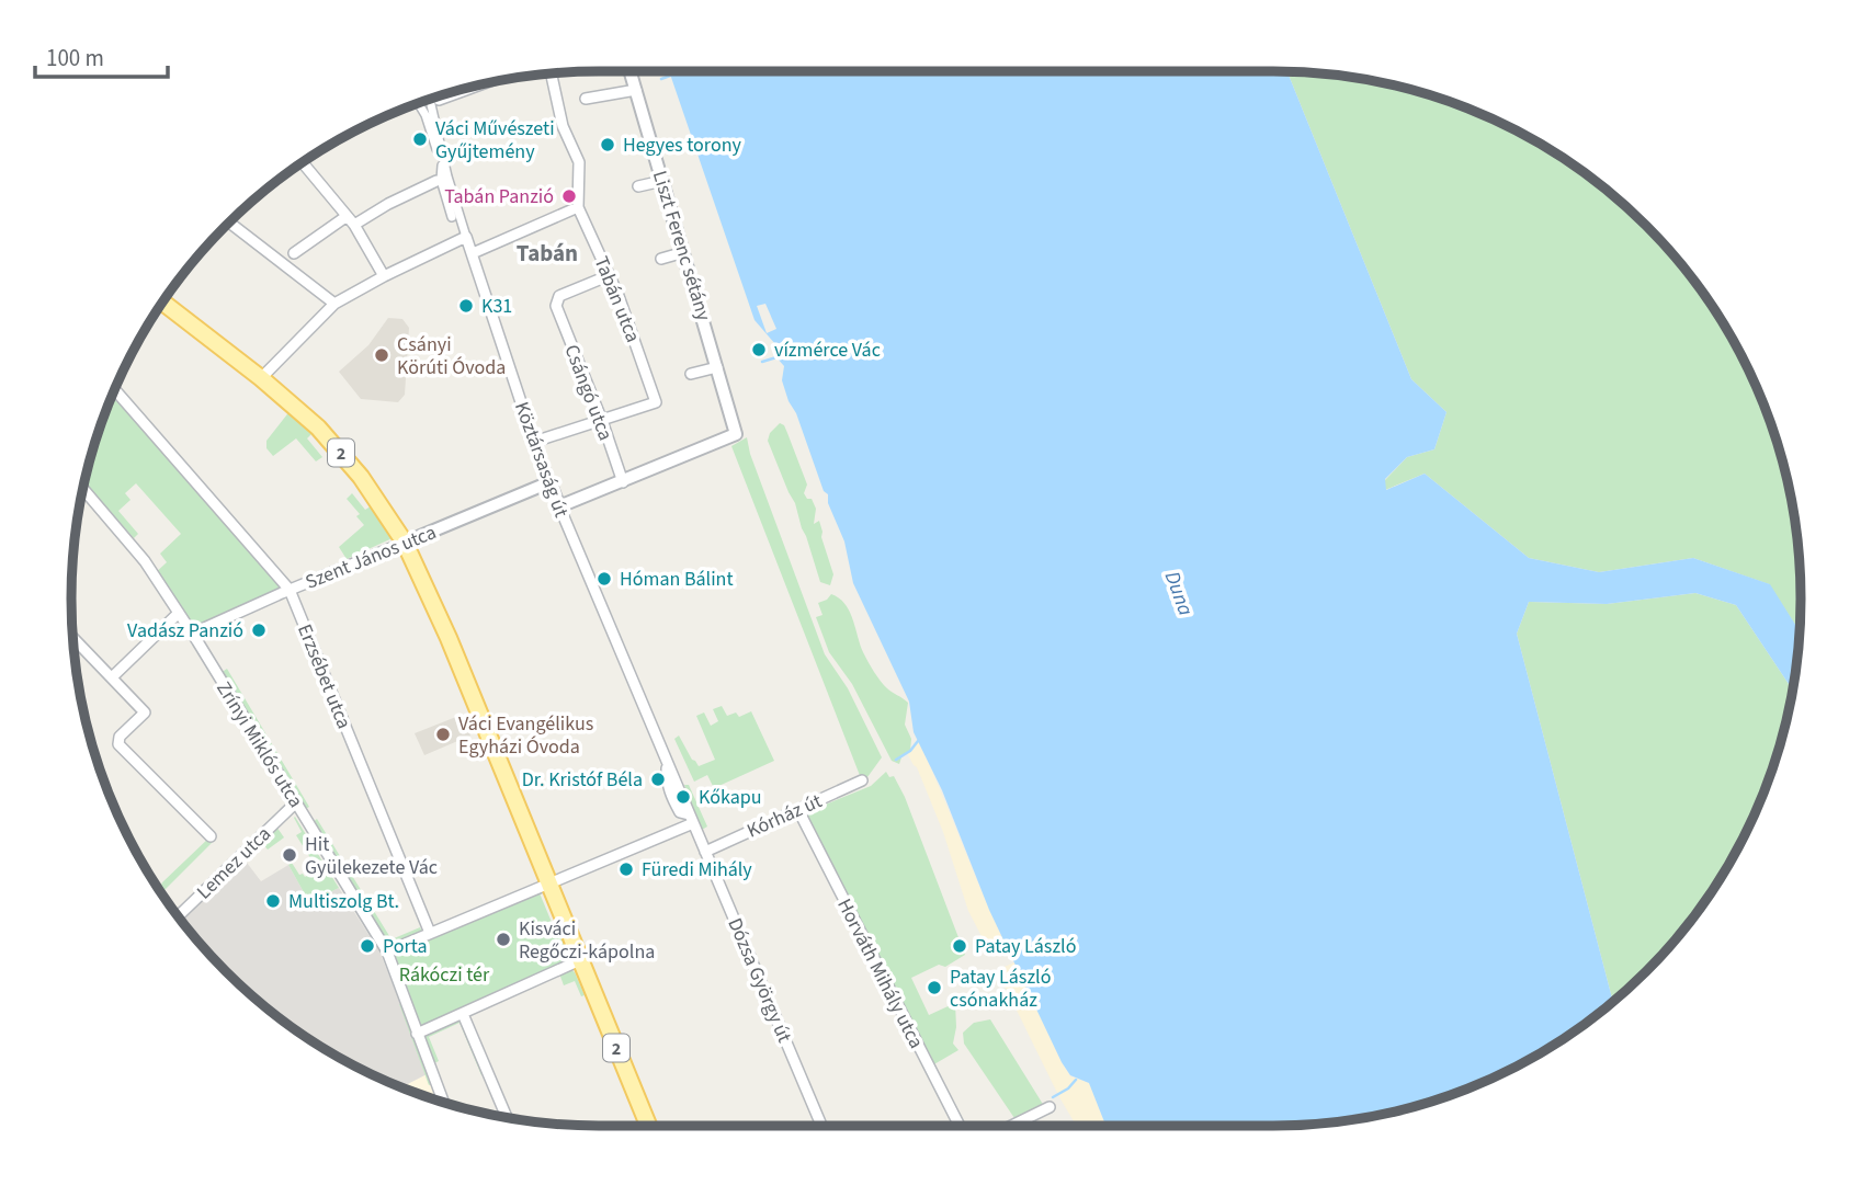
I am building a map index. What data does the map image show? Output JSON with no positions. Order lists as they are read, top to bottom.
{
  "streets": {
    "main road": ["2"],
    "street": [
      "Liszt Ferenc sétány",
      "Tabán utca",
      "Csángó utca",
      "Köztársaság út",
      "Szent János utca",
      "Erzsébet utca",
      "Zrínyi Miklós utca",
      "Kórház út",
      "Lemez utca",
      "Horváth Mihály utca",
      "Dózsa György út"
    ]
  },
  "crossings": [
    ["Liszt Ferenc sétány", "Csángó utca"],
    ["Tabán utca", "Csángó utca"],
    ["2", "Szent János utca"],
    ["Köztársaság út", "Szent János utca"],
    ["Köztársaság út", "Dózsa György út"],
    ["Szent János utca", "Erzsébet utca"],
    ["Szent János utca", "Zrínyi Miklós utca"],
    ["Zrínyi Miklós utca", "Lemez utca"],
    ["Kórház út", "Horváth Mihály utca"],
    ["Kórház út", "Dózsa György út"]
  ],
  "districts": ["Tabán"],
  "water": ["Duna"],
  "parks": ["Rákóczi tér"],
  "places": [
    "Váci Művészeti Gyűjtemény",
    "Hegyes torony",
    "Tabán Panzió",
    "K31",
    "vízmérce Vác",
    "Csányi Körúti Óvoda",
    "Hóman Bálint",
    "Vadász Panzió",
    "Váci Evangélikus Egyházi Óvoda",
    "Dr. Kristóf Béla",
    "Kőkapu",
    "Hit Gyülekezete Vác",
    "Füredi Mihály",
    "Multiszolg Bt.",
    "Kisváci Regőczi-kápolna",
    "Porta",
    "Patay László",
    "Patay László csónakház"
  ],
  "scale_bar": "100 m"
}
